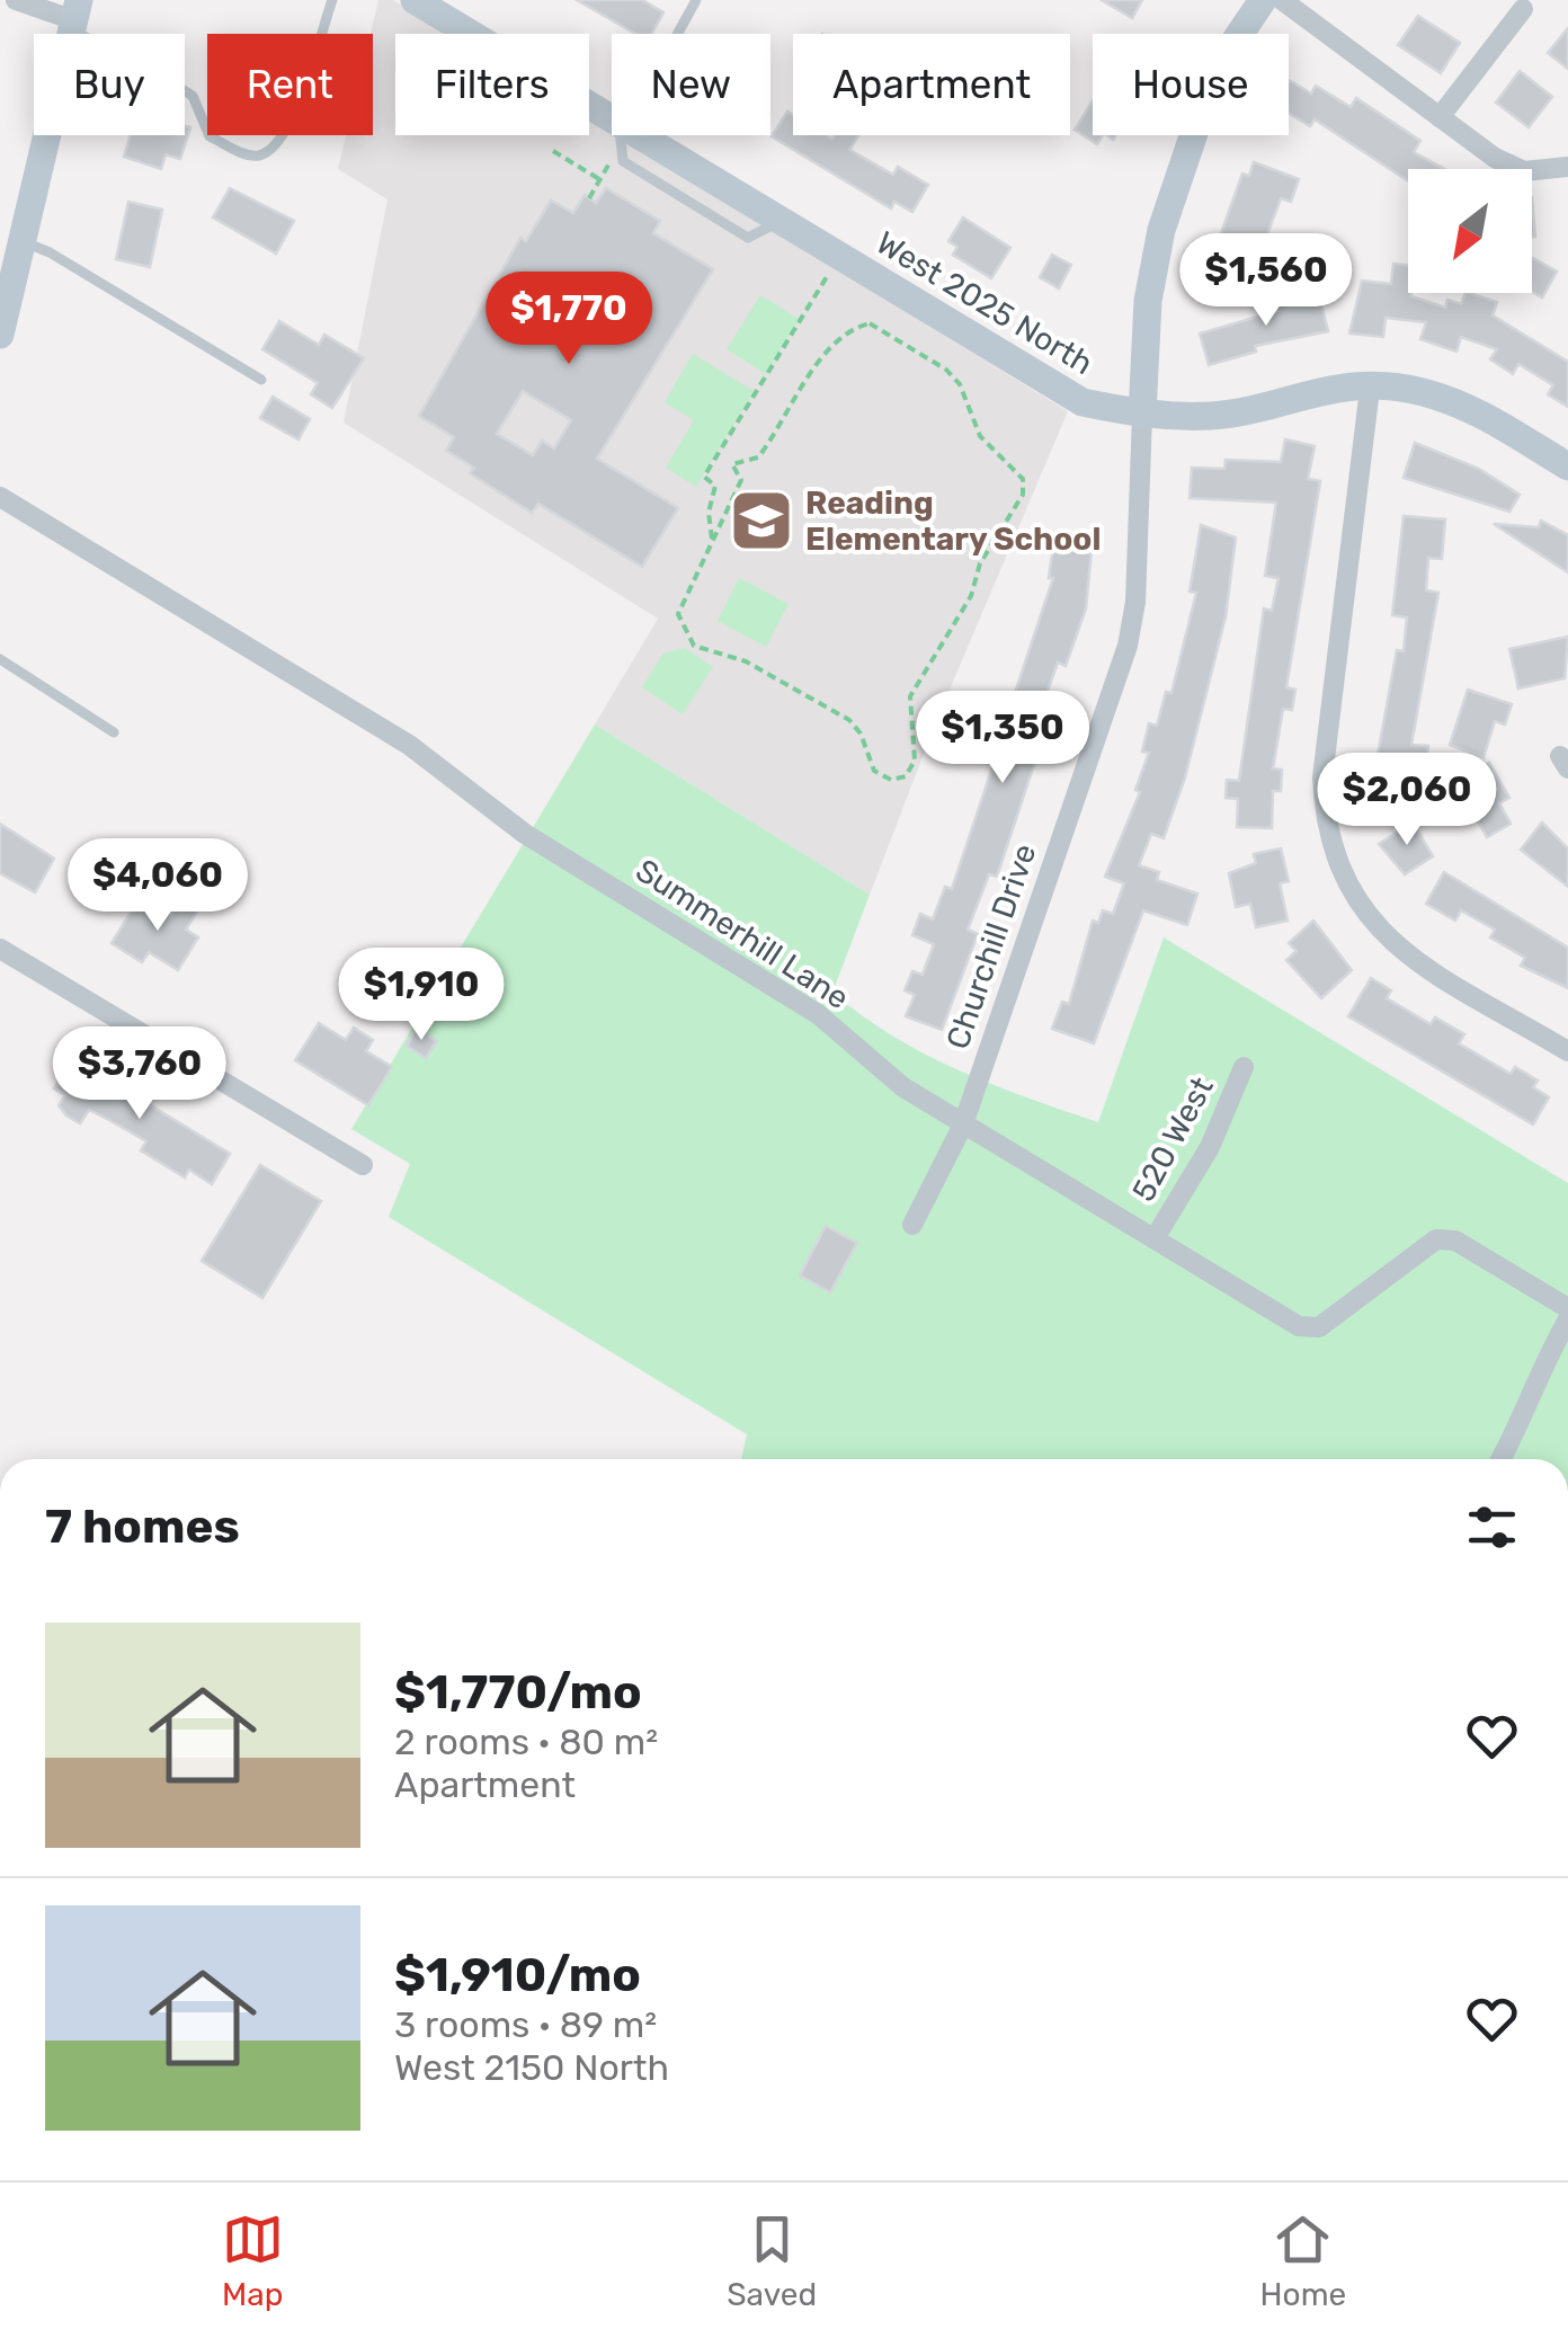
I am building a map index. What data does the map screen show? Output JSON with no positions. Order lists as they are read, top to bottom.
{
  "streets": {
    "street": [
      "West 2025 North",
      "Summerhill Lane",
      "Churchill Drive",
      "520 West"
    ]
  },
  "crossings": [
    ["West 2025 North", "Churchill Drive"],
    ["Summerhill Lane", "Churchill Drive"],
    ["Summerhill Lane", "520 West"]
  ],
  "places": {
    "school or university": ["Reading Elementary School"]
  },
  "north": "bottom left",
  "page": {
    "chip": [
      "Buy",
      "Rent",
      "Filters",
      "New",
      "Apartment",
      "House"
    ],
    "price": [
      "$1,560",
      "$1,770",
      "$1,350",
      "$2,060",
      "$4,060",
      "$1,910",
      "$3,760"
    ],
    "heading": "7 homes",
    "list": [
      {
        "name": "$1,770/mo",
        "note": "2 rooms · 80 m² · Apartment"
      },
      {
        "name": "$1,910/mo",
        "note": "3 rooms · 89 m² · West 2150 North"
      }
    ],
    "tabs": ["Map", "Saved", "Home"]
  }
}
